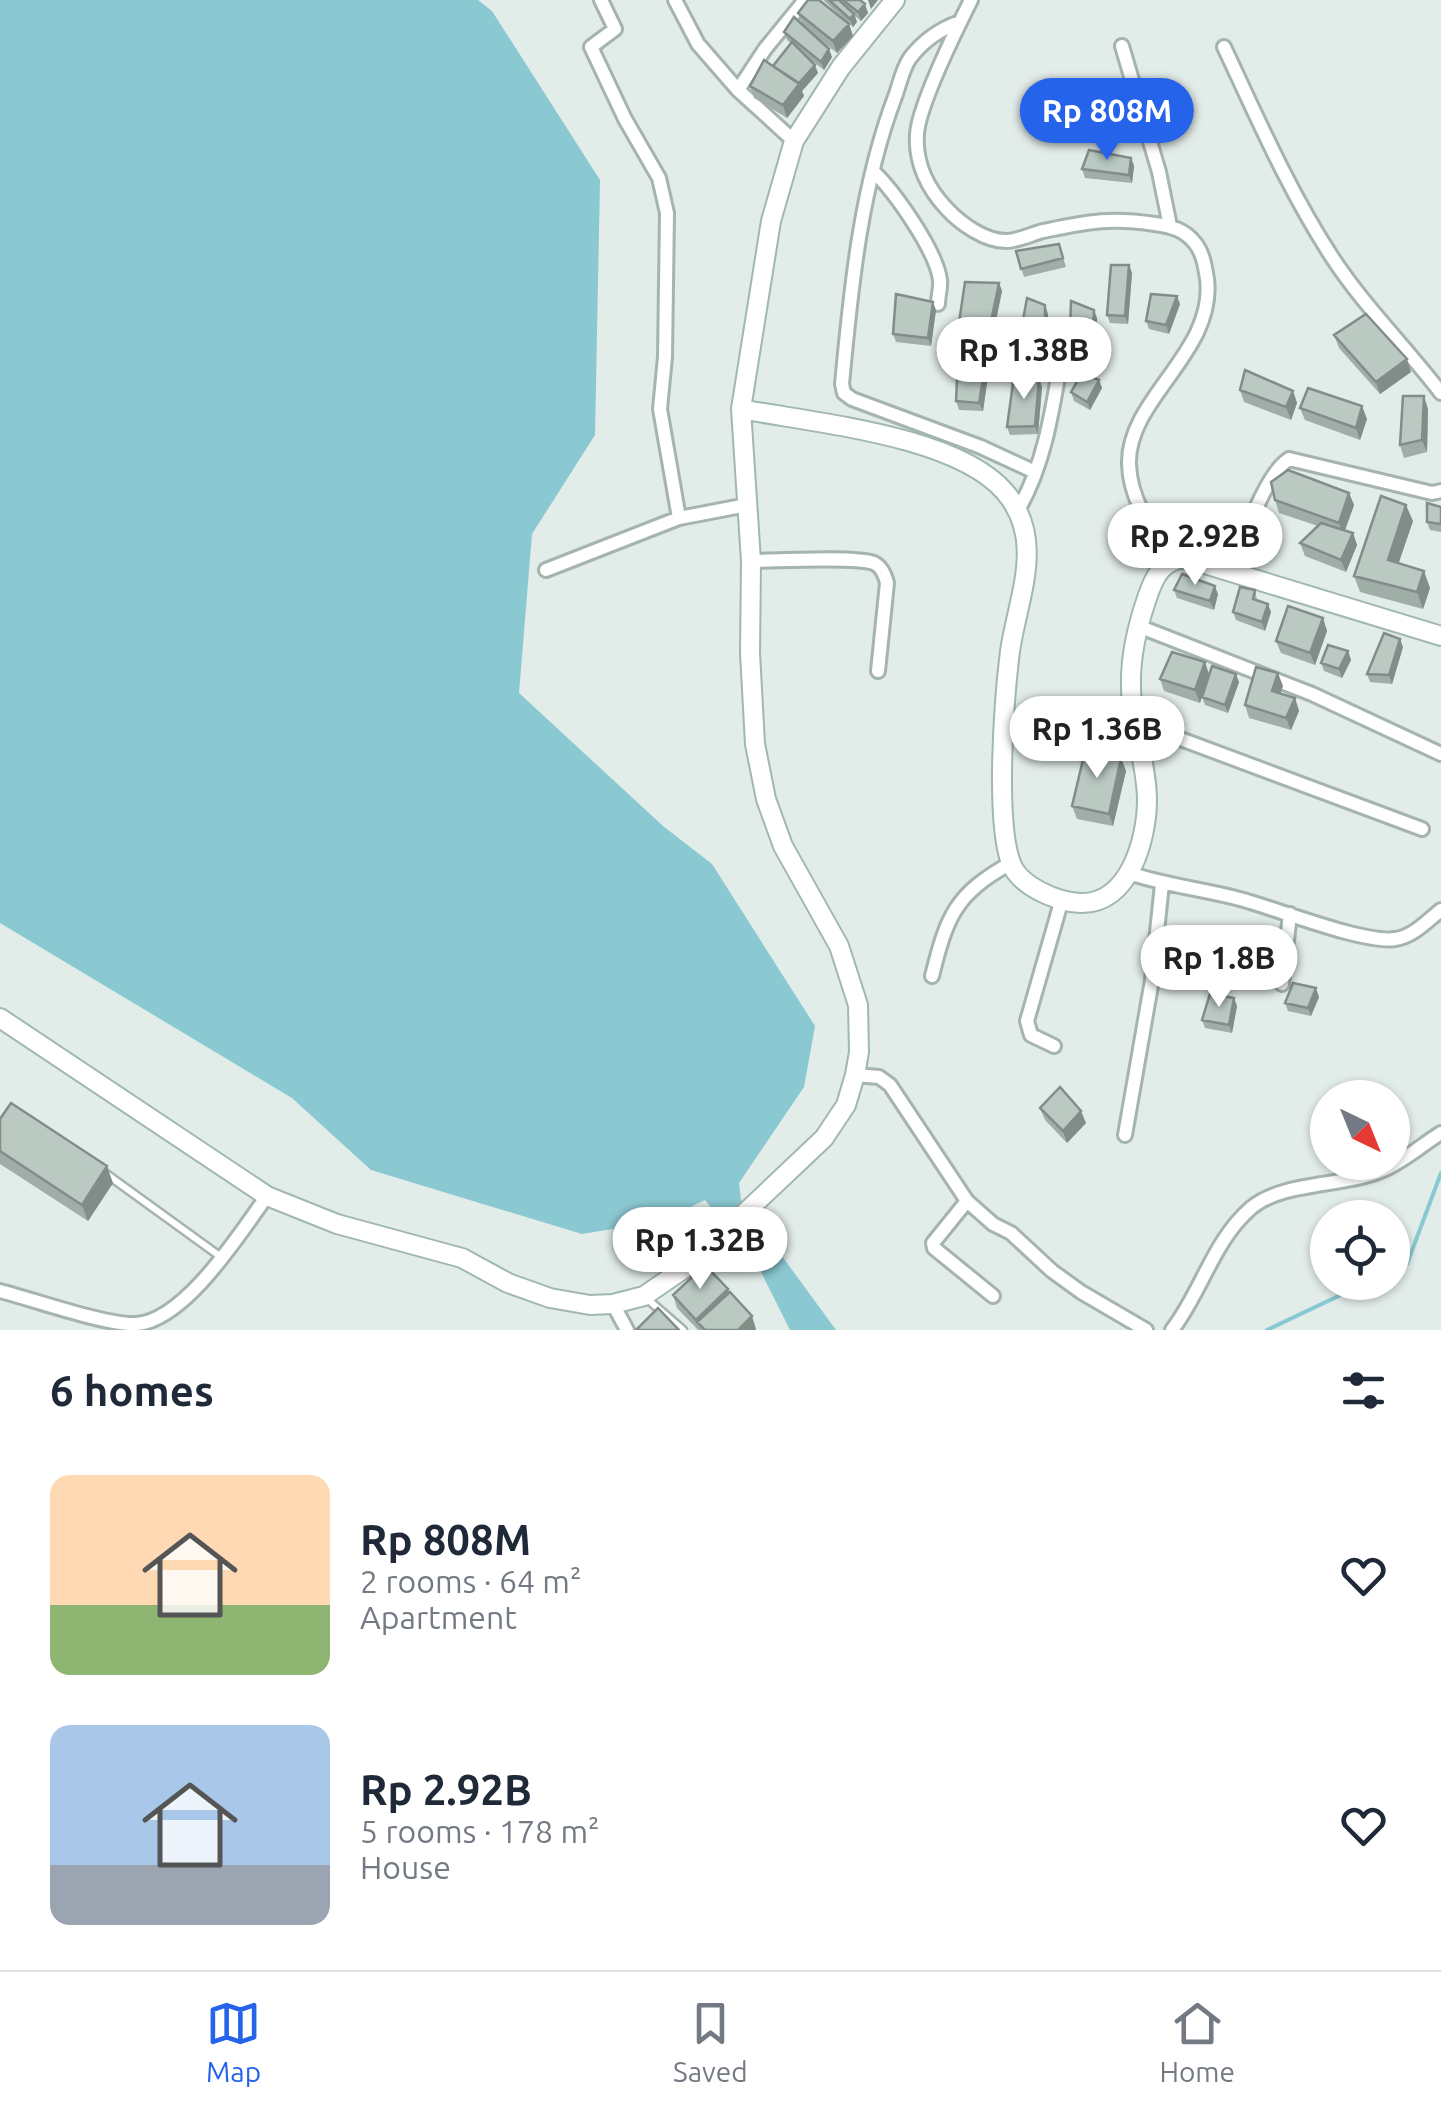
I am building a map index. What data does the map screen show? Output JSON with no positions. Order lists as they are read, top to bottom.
{
  "north": "bottom right",
  "page": {
    "price": [
      "Rp 808M",
      "Rp 1.38B",
      "Rp 2.92B",
      "Rp 1.36B",
      "Rp 1.8B",
      "Rp 1.32B"
    ],
    "heading": "6 homes",
    "list": [
      {
        "name": "Rp 808M",
        "note": "2 rooms · 64 m² · Apartment"
      },
      {
        "name": "Rp 2.92B",
        "note": "5 rooms · 178 m² · House"
      }
    ],
    "tabs": ["Map", "Saved", "Home"]
  }
}
